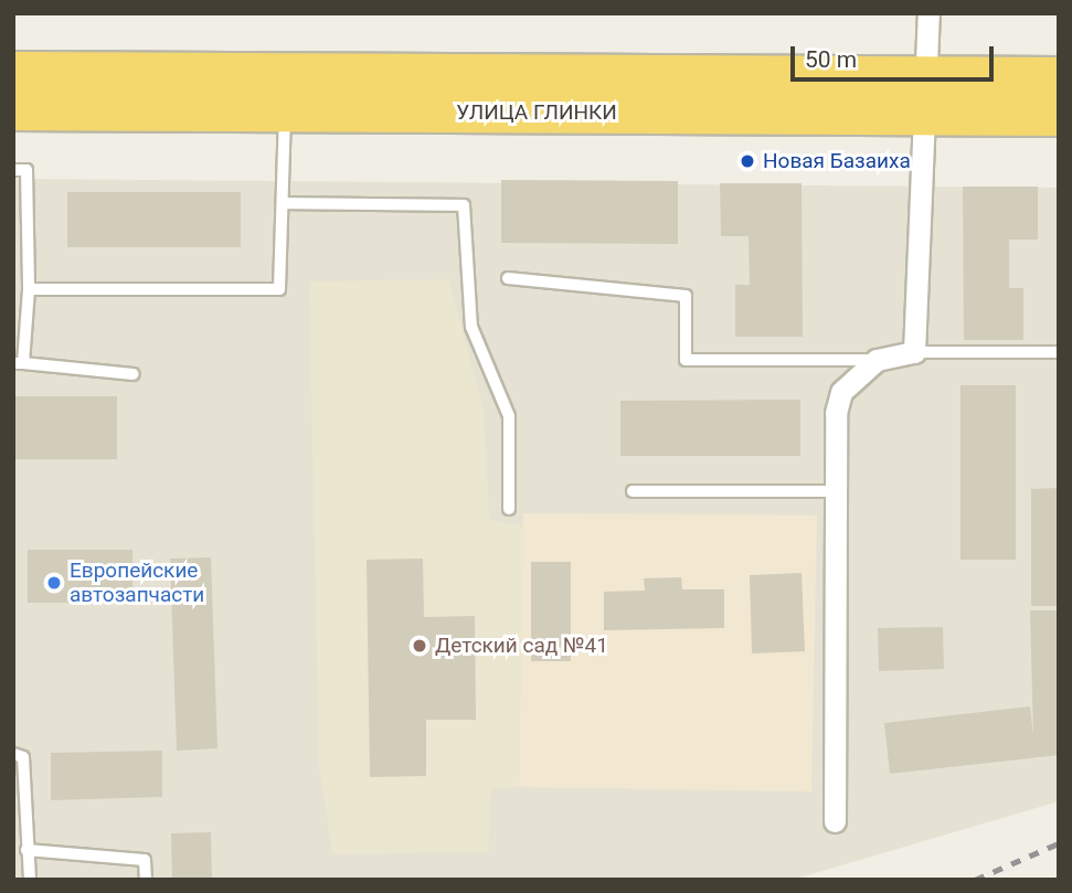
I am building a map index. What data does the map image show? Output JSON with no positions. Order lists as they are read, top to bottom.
{
  "streets": {
    "highway": ["УЛИЦА ГЛИНКИ"]
  },
  "places": ["Новая Базаиха", "Европейские автозапчасти", "Детский сад №41"],
  "scale_bar": "50 m"
}
